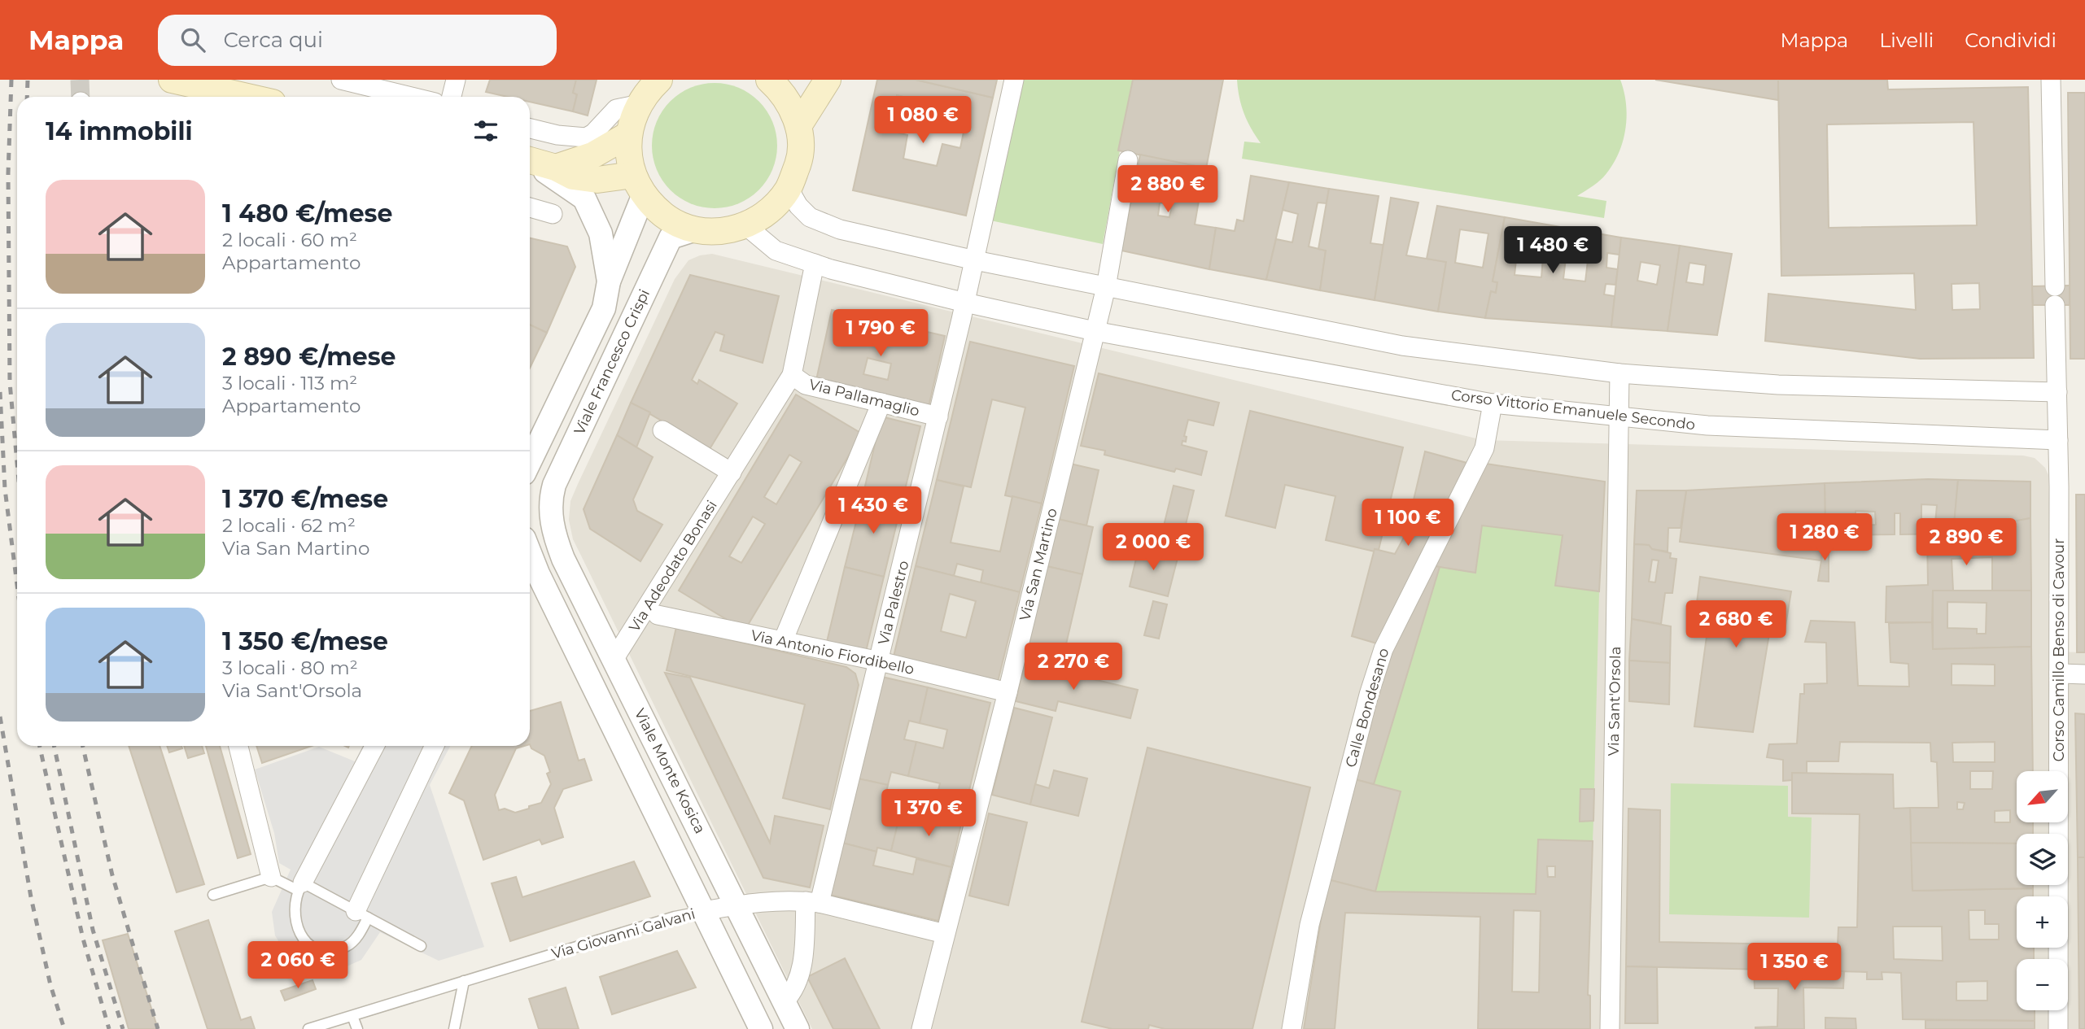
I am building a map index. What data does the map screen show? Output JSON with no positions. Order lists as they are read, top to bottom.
{
  "streets": {
    "street": [
      "Viale Francesco Crispi",
      "Via Pallamaglio",
      "Corso Vittorio Emanuele Secondo",
      "Via San Martino",
      "Via Adeodato Bonasi",
      "Via Palestro",
      "Corso Camillo Benso di Cavour",
      "Via Antonio Fiordibello",
      "Via Sant'Orsola",
      "Calle Bondesano",
      "Viale Monte Kosica",
      "Via Giovanni Galvani"
    ]
  },
  "crossings": [
    ["Viale Francesco Crispi", "Viale Monte Kosica"],
    ["Via Pallamaglio", "Via Adeodato Bonasi"],
    ["Via Pallamaglio", "Via Palestro"],
    ["Corso Vittorio Emanuele Secondo", "Via San Martino"],
    ["Corso Vittorio Emanuele Secondo", "Via Adeodato Bonasi"],
    ["Corso Vittorio Emanuele Secondo", "Via Palestro"],
    ["Corso Vittorio Emanuele Secondo", "Corso Camillo Benso di Cavour"],
    ["Corso Vittorio Emanuele Secondo", "Via Sant'Orsola"],
    ["Corso Vittorio Emanuele Secondo", "Calle Bondesano"],
    ["Via San Martino", "Via Antonio Fiordibello"],
    ["Via San Martino", "Via Giovanni Galvani"],
    ["Via Adeodato Bonasi", "Viale Monte Kosica"],
    ["Via Palestro", "Via Antonio Fiordibello"],
    ["Via Palestro", "Viale Monte Kosica"],
    ["Via Palestro", "Via Giovanni Galvani"],
    ["Viale Monte Kosica", "Via Giovanni Galvani"]
  ],
  "north": "bottom left",
  "page": {
    "header": "Mappa",
    "search": "Cerca qui",
    "nav": ["Mappa", "Livelli", "Condividi"],
    "price": [
      "1 080 €",
      "2 880 €",
      "1 480 €",
      "1 790 €",
      "1 430 €",
      "1 100 €",
      "1 280 €",
      "2 890 €",
      "2 000 €",
      "2 680 €",
      "2 270 €",
      "1 370 €",
      "2 060 €",
      "1 350 €"
    ],
    "heading": "14 immobili",
    "list": [
      {
        "name": "1 480 €/mese",
        "note": "2 locali · 60 m² · Appartamento"
      },
      {
        "name": "2 890 €/mese",
        "note": "3 locali · 113 m² · Appartamento"
      },
      {
        "name": "1 370 €/mese",
        "note": "2 locali · 62 m² · Via San Martino"
      },
      {
        "name": "1 350 €/mese",
        "note": "3 locali · 80 m² · Via Sant'Orsola"
      }
    ],
    "map_buttons": ["+", "−"]
  }
}
